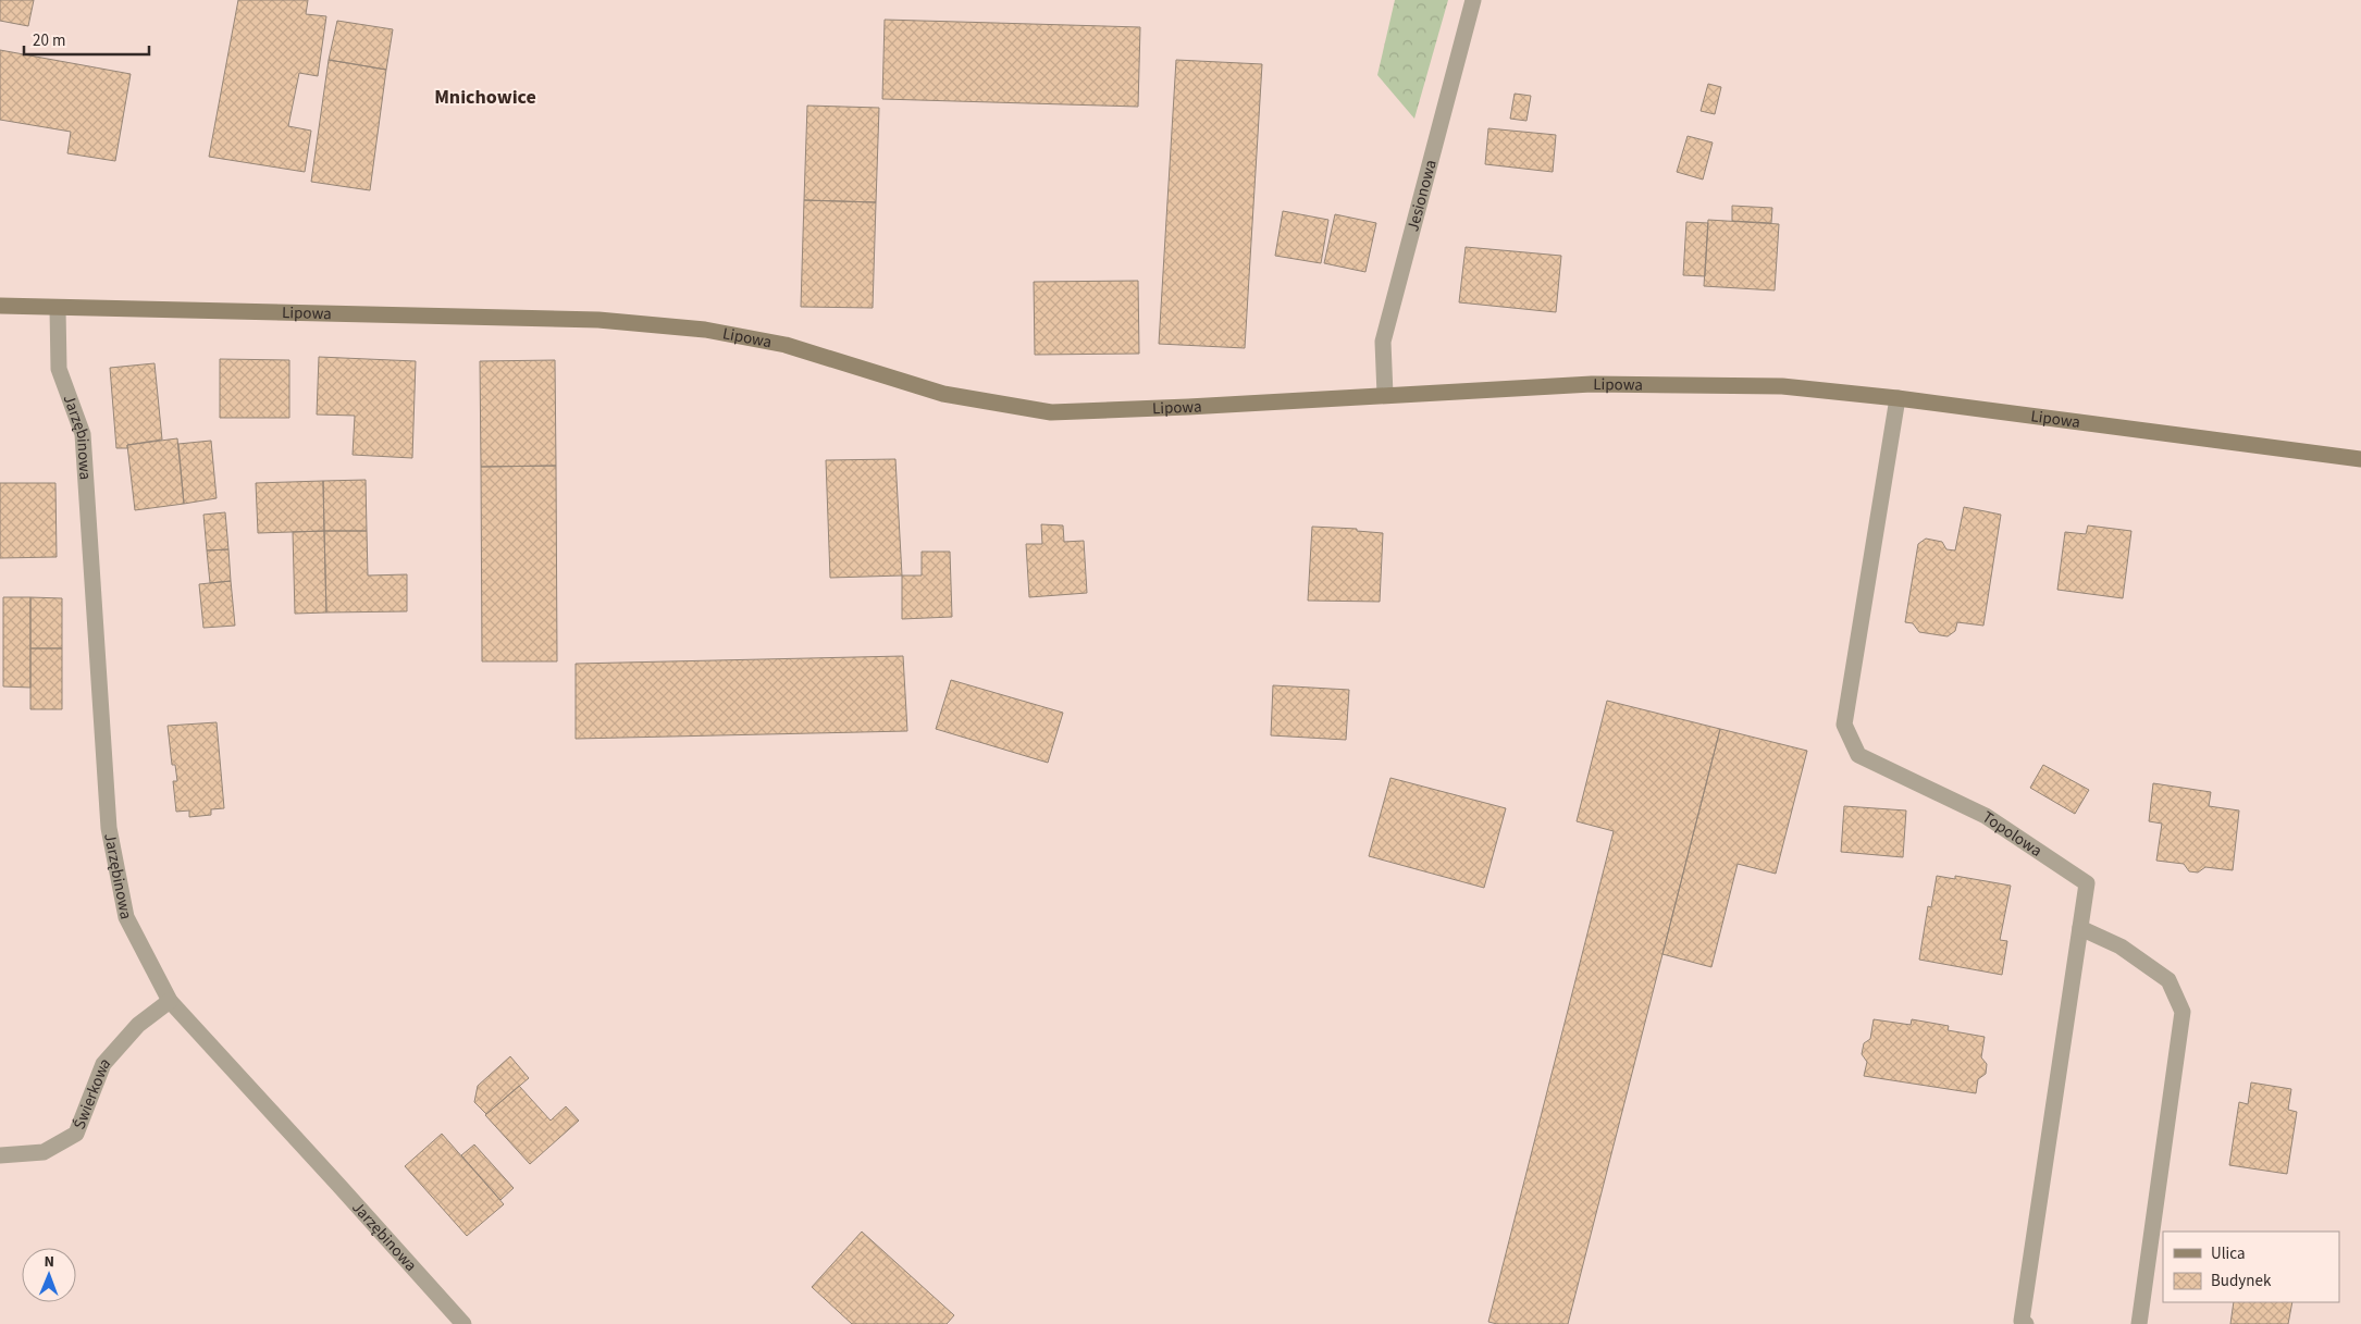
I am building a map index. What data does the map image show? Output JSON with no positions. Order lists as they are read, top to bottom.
{
  "streets": {
    "street": [
      "Jesionowa",
      "Lipowa",
      "Jarzębinowa",
      "Topolowa",
      "Świerkowa"
    ]
  },
  "crossings": [
    ["Jesionowa", "Lipowa"],
    ["Lipowa", "Jarzębinowa"],
    ["Lipowa", "Topolowa"],
    ["Jarzębinowa", "Świerkowa"]
  ],
  "districts": ["Mnichowice"],
  "legend": ["Ulica", "Budynek"],
  "scale_bar": "20 m",
  "north": "top"
}
